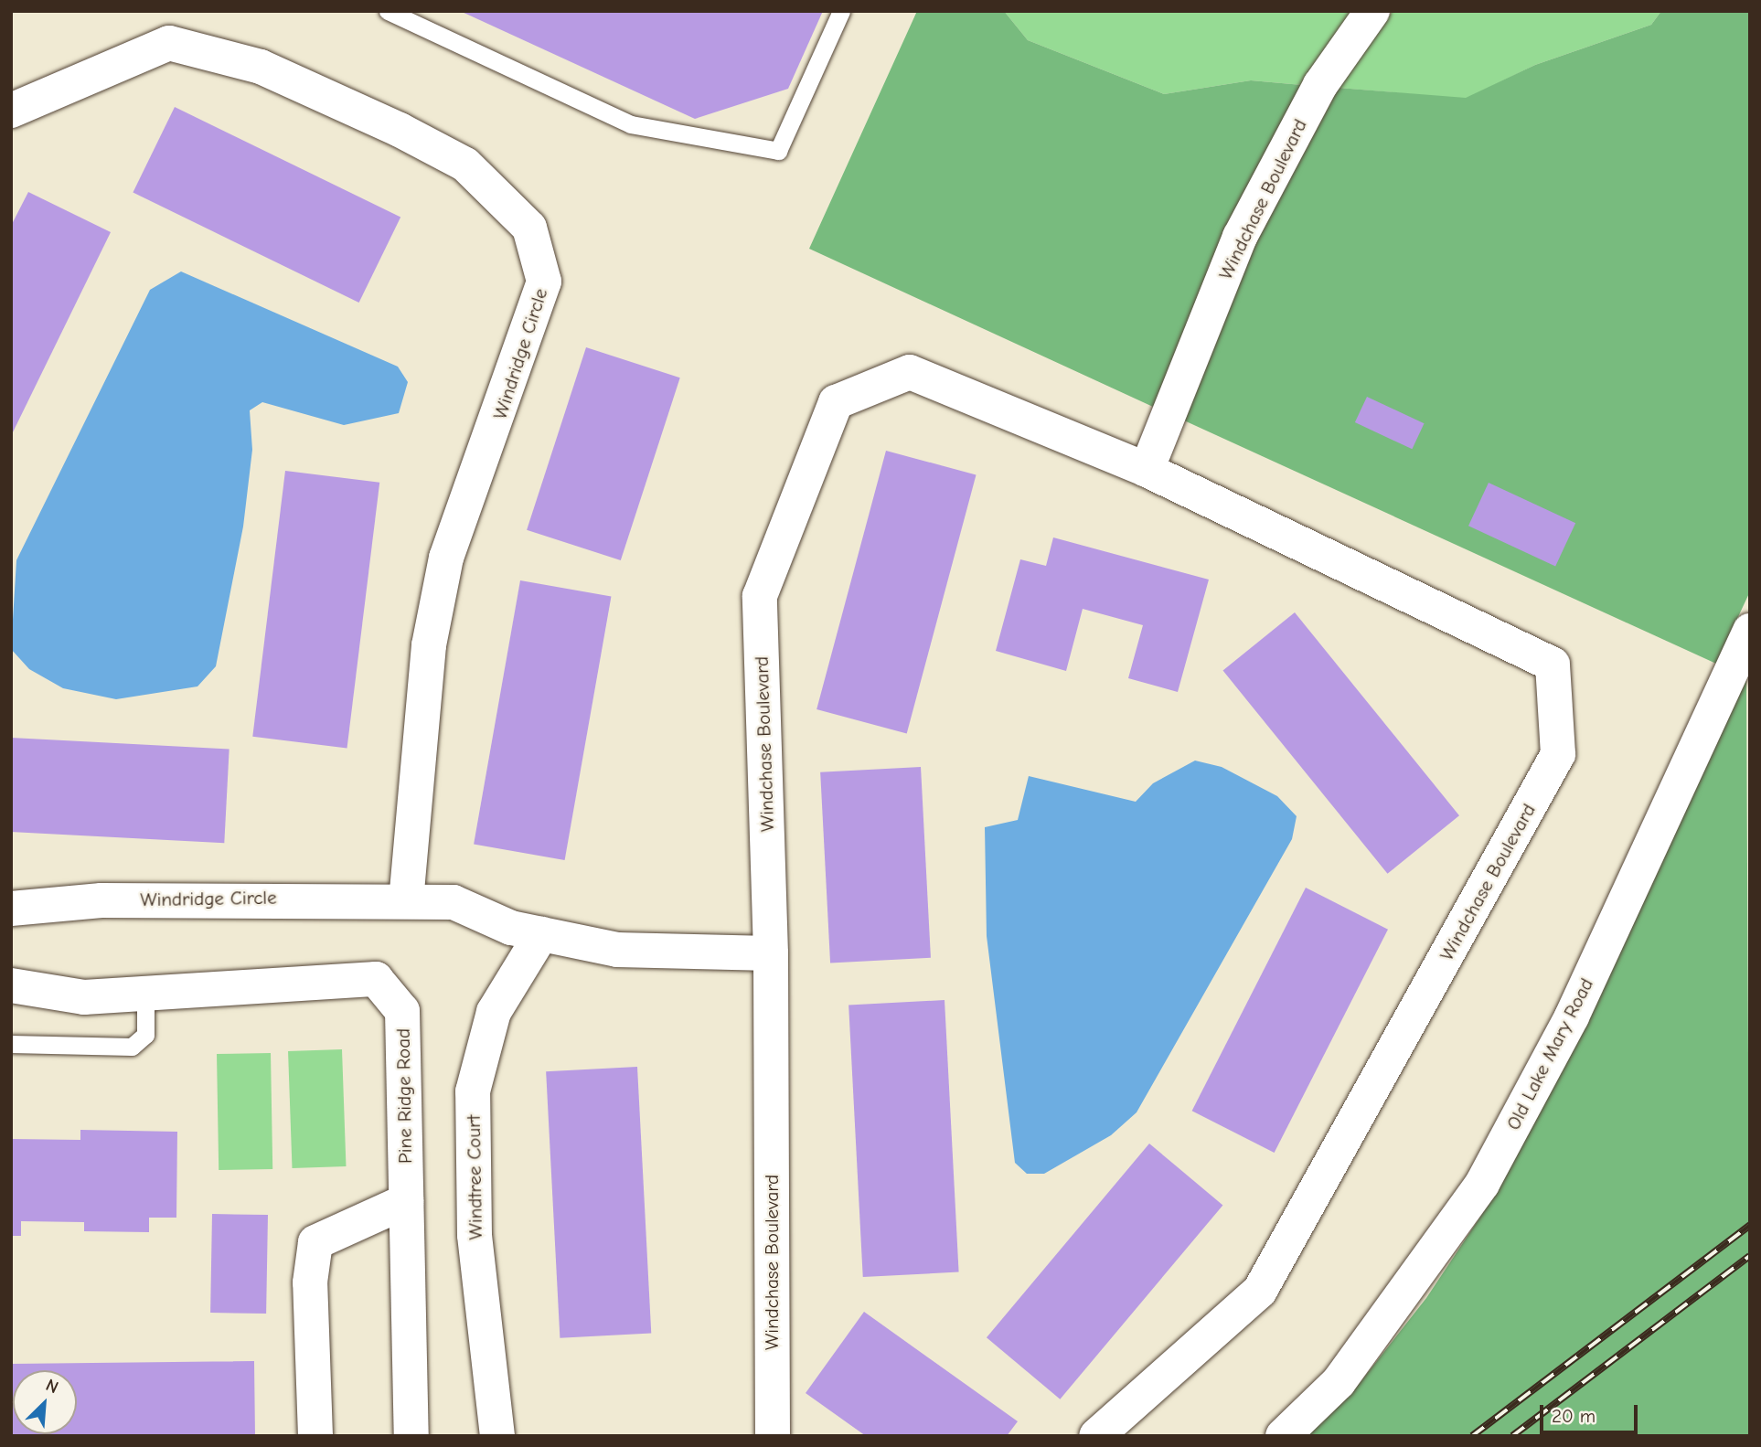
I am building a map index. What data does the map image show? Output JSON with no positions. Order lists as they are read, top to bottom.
{
  "streets": {
    "street": [
      "Windchase Boulevard",
      "Windridge Circle",
      "Old Lake Mary Road",
      "Pine Ridge Road",
      "Windtree Court"
    ]
  },
  "crossings": [
    ["Windchase Boulevard", "Windridge Circle"],
    ["Windridge Circle", "Windtree Court"]
  ],
  "scale_bar": "20 m",
  "north": "top right"
}
